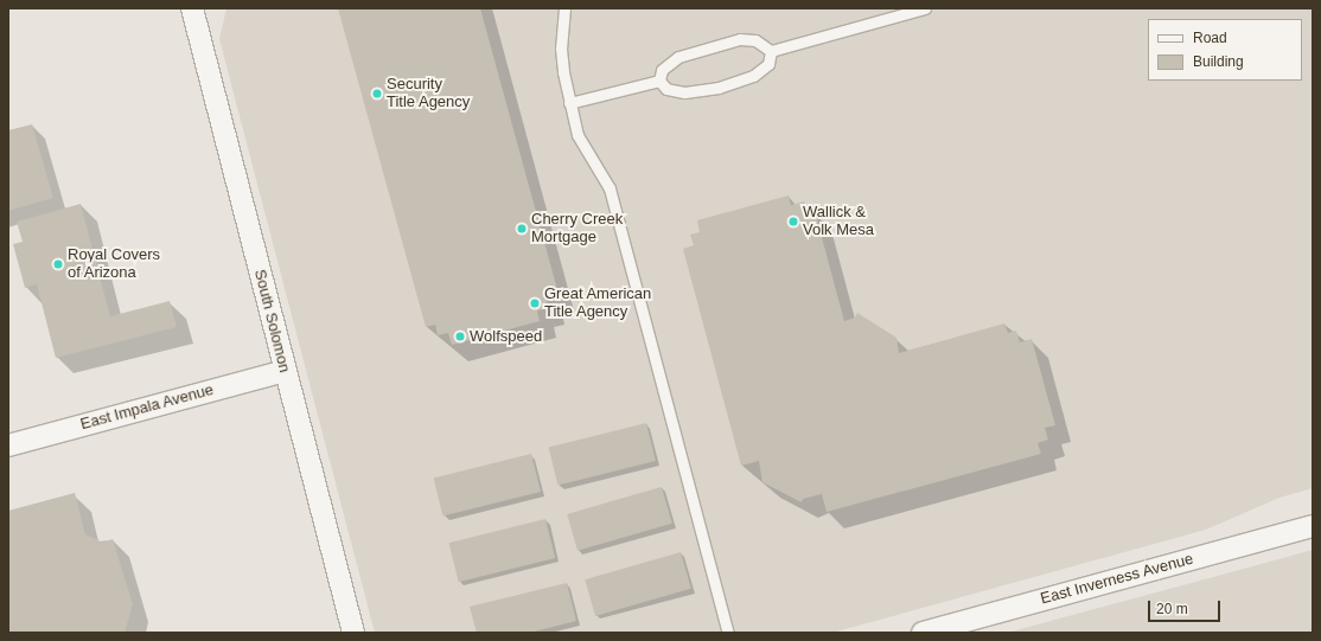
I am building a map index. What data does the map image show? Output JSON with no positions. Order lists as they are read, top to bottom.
{
  "streets": {
    "street": ["South Solomon", "East Impala Avenue", "East Inverness Avenue"]
  },
  "crossings": [
    ["South Solomon", "East Impala Avenue"]
  ],
  "places": [
    "Security Title Agency",
    "Wallick & Volk Mesa",
    "Cherry Creek Mortgage",
    "Royal Covers of Arizona",
    "Great American Title Agency",
    "Wolfspeed"
  ],
  "legend": ["Road", "Building"],
  "scale_bar": "20 m"
}
